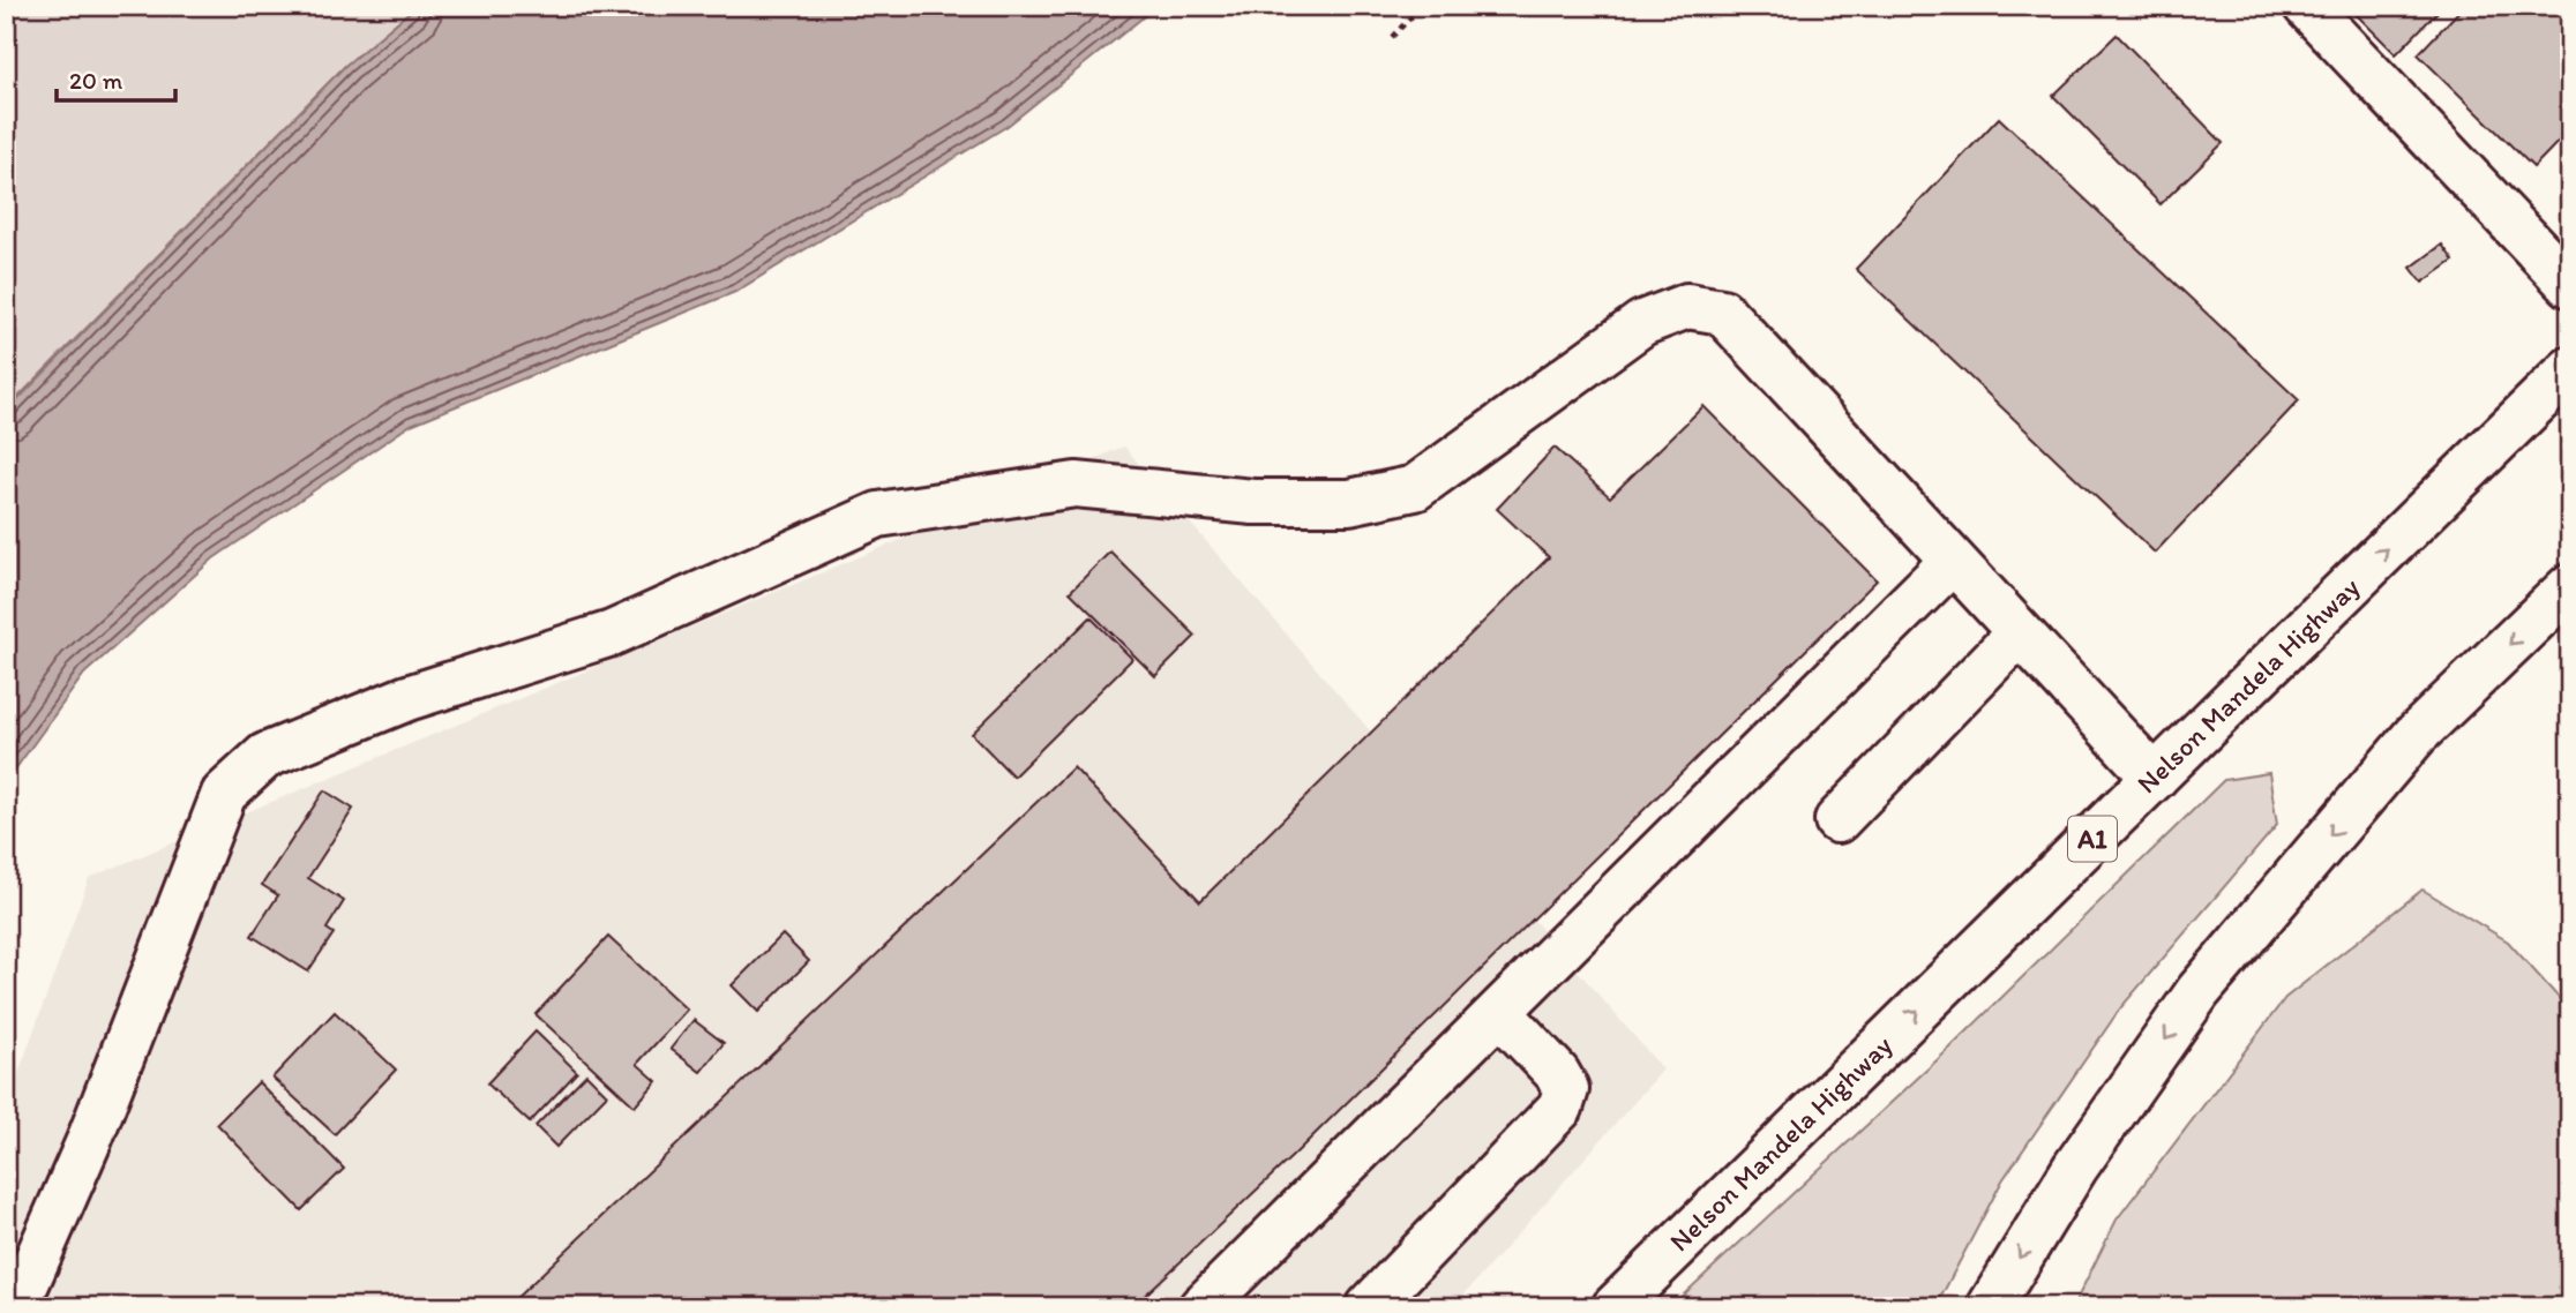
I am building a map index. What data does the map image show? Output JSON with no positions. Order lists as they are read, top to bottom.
{
  "streets": {
    "main road": ["Nelson Mandela Highway", "A1"]
  },
  "scale_bar": "20 m"
}
